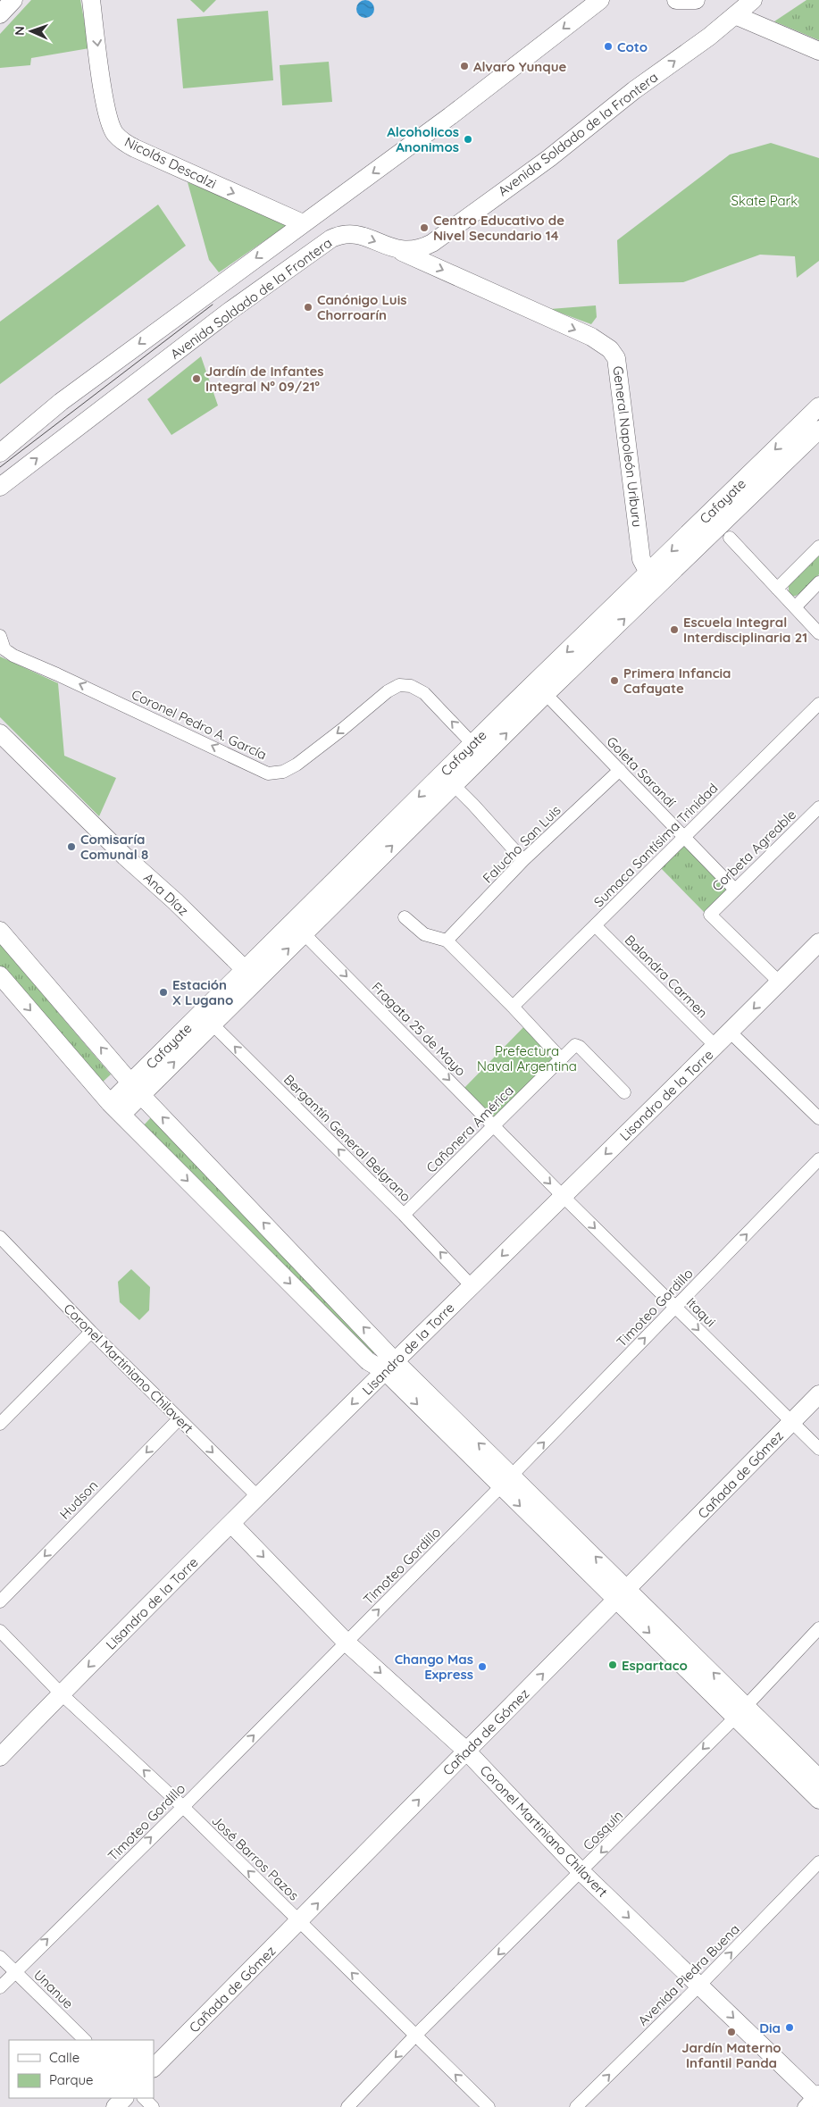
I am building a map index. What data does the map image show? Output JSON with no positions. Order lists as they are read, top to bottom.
{
  "streets": {
    "street": [
      "Avenida Soldado de la Frontera",
      "Nicolás Descalzi",
      "General Napoleón Uriburu",
      "Cafayate",
      "Coronel Pedro A. García",
      "Goleta Sarandí",
      "Falucho San Luis",
      "Sumaca Santísima Trinidad",
      "Corbeta Agreable",
      "Ana Díaz",
      "Balandra Carmen",
      "Fragata 25 de Mayo",
      "Lisandro de la Torre",
      "Cañonera América",
      "Bergantín General Belgrano",
      "Timoteo Gordillo",
      "Itaqui",
      "Coronel Martiniano Chilavert",
      "Cañada de Gómez",
      "Hudson",
      "Cosquín",
      "José Barros Pazos",
      "Avenida Piedra Buena",
      "Unanue"
    ]
  },
  "crossings": [
    ["Avenida Soldado de la Frontera", "Nicolás Descalzi"],
    ["Avenida Soldado de la Frontera", "General Napoleón Uriburu"],
    ["General Napoleón Uriburu", "Cafayate"],
    ["Cafayate", "Coronel Pedro A. García"],
    ["Cafayate", "Goleta Sarandí"],
    ["Cafayate", "Ana Díaz"],
    ["Cafayate", "Fragata 25 de Mayo"],
    ["Cafayate", "Bergantín General Belgrano"],
    ["Goleta Sarandí", "Falucho San Luis"],
    ["Goleta Sarandí", "Sumaca Santísima Trinidad"],
    ["Goleta Sarandí", "Corbeta Agreable"],
    ["Sumaca Santísima Trinidad", "Balandra Carmen"],
    ["Corbeta Agreable", "Lisandro de la Torre"],
    ["Balandra Carmen", "Lisandro de la Torre"],
    ["Fragata 25 de Mayo", "Lisandro de la Torre"],
    ["Fragata 25 de Mayo", "Cañonera América"],
    ["Fragata 25 de Mayo", "Itaqui"],
    ["Lisandro de la Torre", "Bergantín General Belgrano"],
    ["Lisandro de la Torre", "Itaqui"],
    ["Lisandro de la Torre", "Coronel Martiniano Chilavert"],
    ["Lisandro de la Torre", "José Barros Pazos"],
    ["Cañonera América", "Bergantín General Belgrano"],
    ["Timoteo Gordillo", "Itaqui"],
    ["Timoteo Gordillo", "Coronel Martiniano Chilavert"],
    ["Timoteo Gordillo", "José Barros Pazos"],
    ["Timoteo Gordillo", "Unanue"],
    ["Itaqui", "Cañada de Gómez"],
    ["Coronel Martiniano Chilavert", "Cañada de Gómez"],
    ["Coronel Martiniano Chilavert", "Hudson"],
    ["Coronel Martiniano Chilavert", "Cosquín"],
    ["Coronel Martiniano Chilavert", "Avenida Piedra Buena"],
    ["Cañada de Gómez", "José Barros Pazos"],
    ["Cosquín", "José Barros Pazos"]
  ],
  "one_way": [
    "Nicolás Descalzi",
    "General Napoleón Uriburu",
    "Coronel Pedro A. García",
    "Lisandro de la Torre",
    "Timoteo Gordillo",
    "Itaqui",
    "Coronel Martiniano Chilavert",
    "Cañada de Gómez",
    "Hudson",
    "Cosquín",
    "José Barros Pazos",
    "Avenida Piedra Buena"
  ],
  "parks": ["Skate Park", "Prefectura Naval Argentina"],
  "places": [
    "Coto",
    "Alvaro Yunque",
    "Alcoholicos Anonimos",
    "Centro Educativo de Nivel Secundario 14",
    "Canónigo Luis Chorroarín",
    "Jardín de Infantes Integral Nº 09/21º",
    "Escuela Integral Interdisciplinaria 21",
    "Primera Infancia Cafayate",
    "Comisaría Comunal 8",
    "Estación X Lugano",
    "Espartaco",
    "Chango Mas Express",
    "Dia",
    "Jardín Materno Infantil Panda"
  ],
  "legend": ["Calle", "Parque"],
  "north": "left"
}
